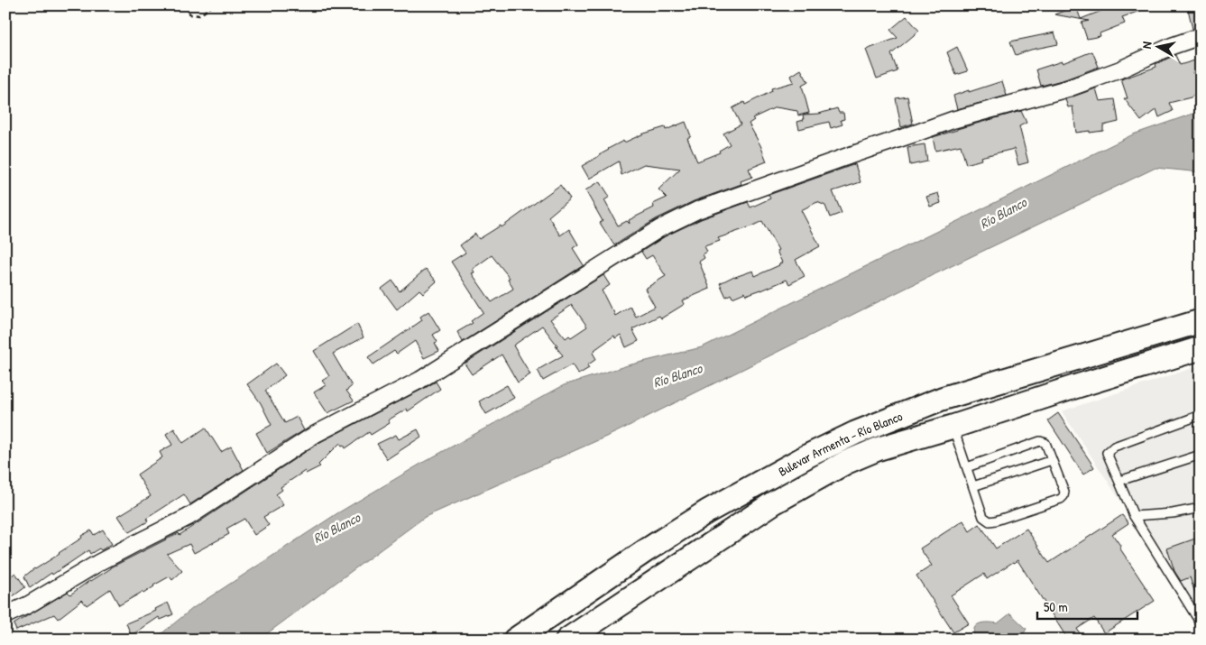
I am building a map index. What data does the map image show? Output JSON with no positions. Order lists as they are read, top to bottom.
{
  "streets": {
    "main road": ["Bulevar Armenta - Río Blanco"]
  },
  "water": ["Río Blanco"],
  "scale_bar": "50 m",
  "north": "left"
}
